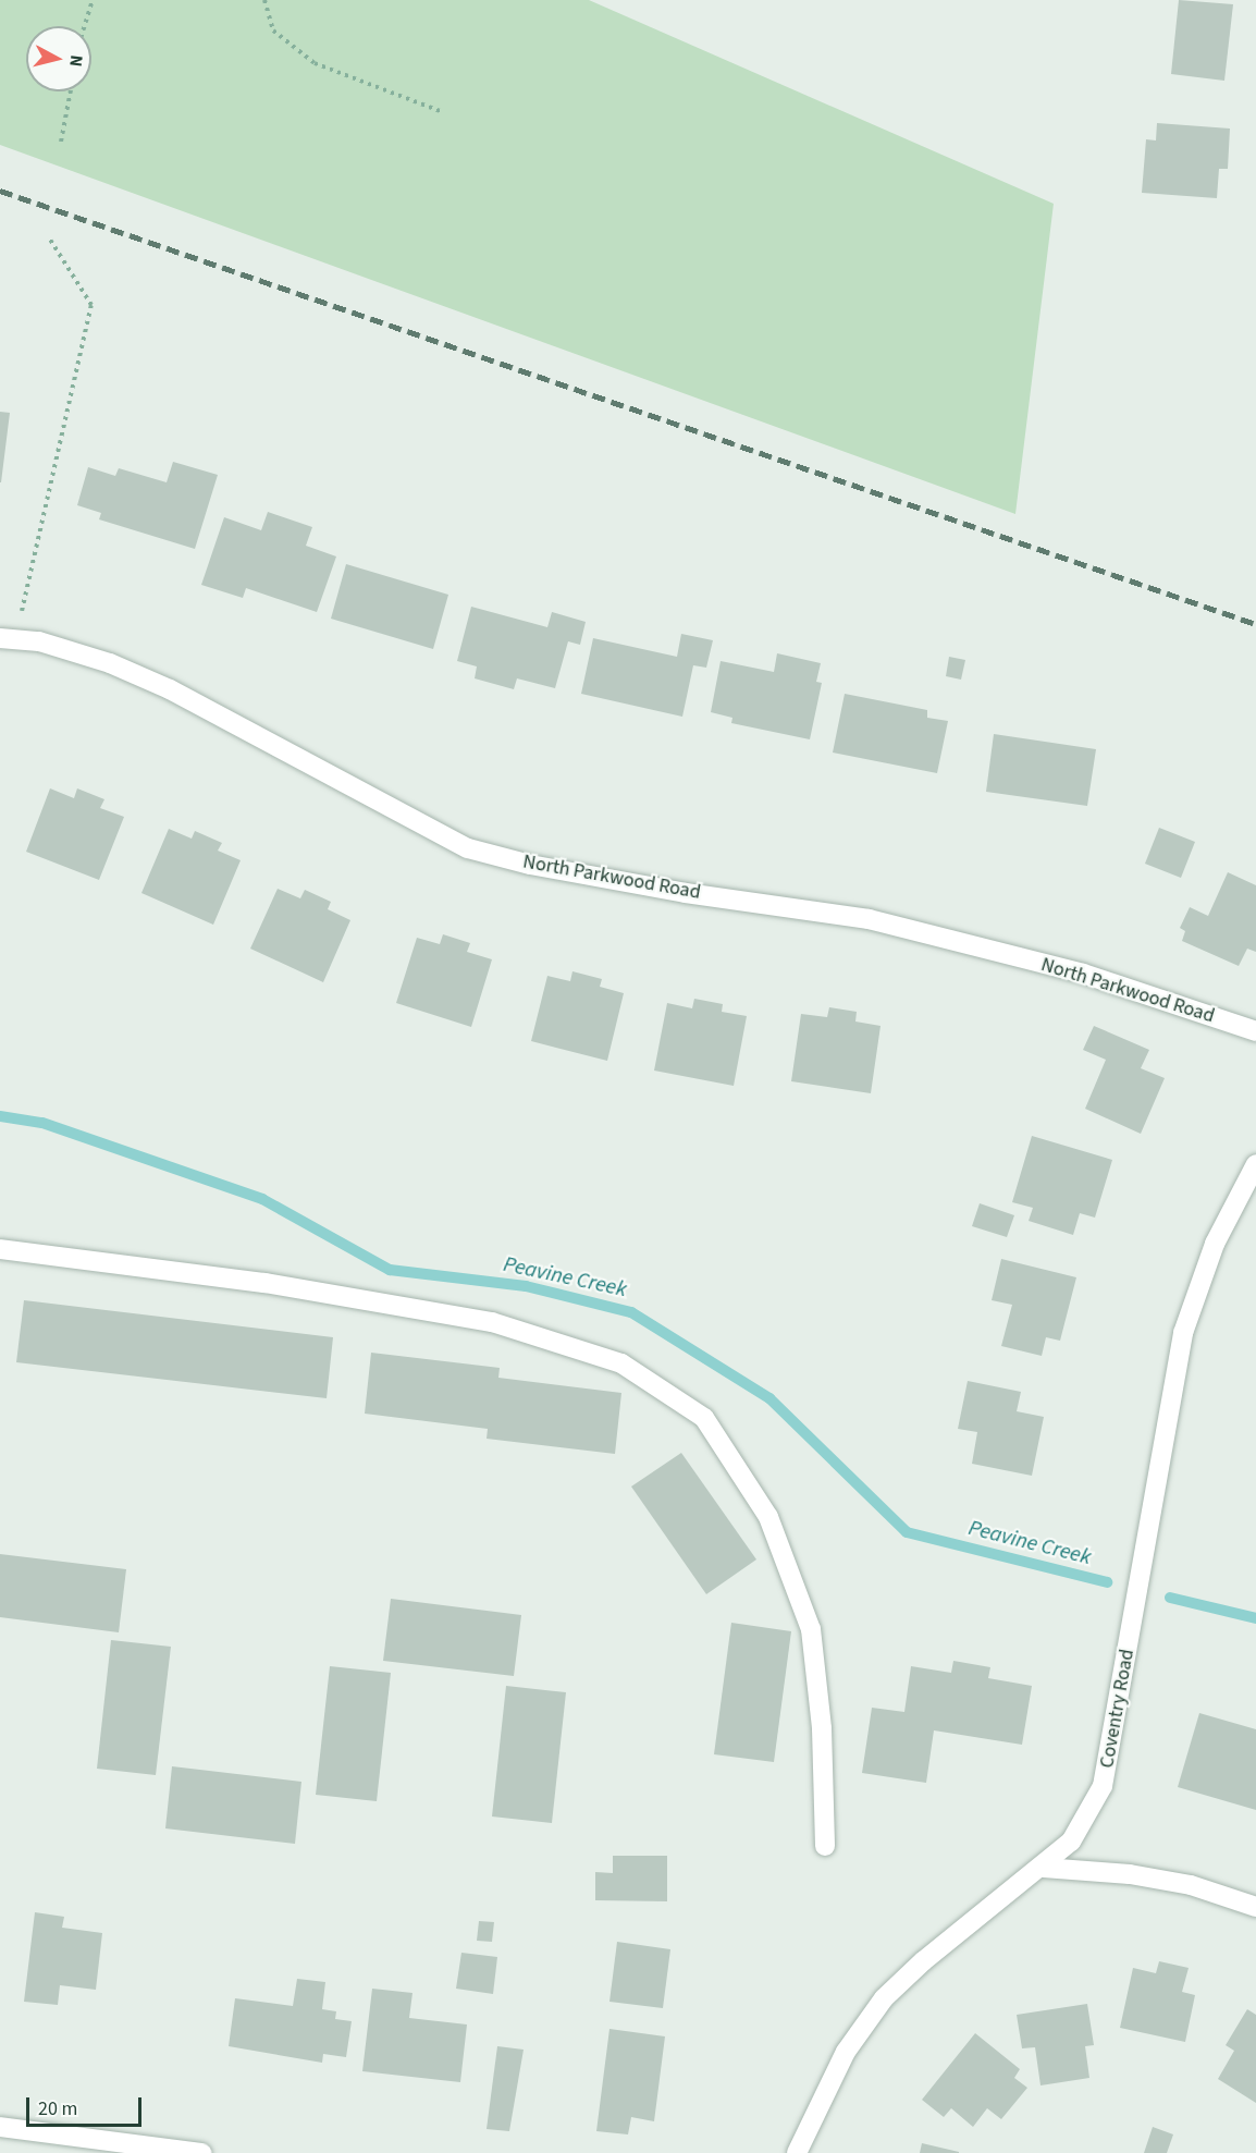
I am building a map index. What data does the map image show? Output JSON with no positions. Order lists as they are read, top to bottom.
{
  "streets": {
    "street": ["North Parkwood Road", "Coventry Road"]
  },
  "water": ["Peavine Creek"],
  "scale_bar": "20 m",
  "north": "right"
}
